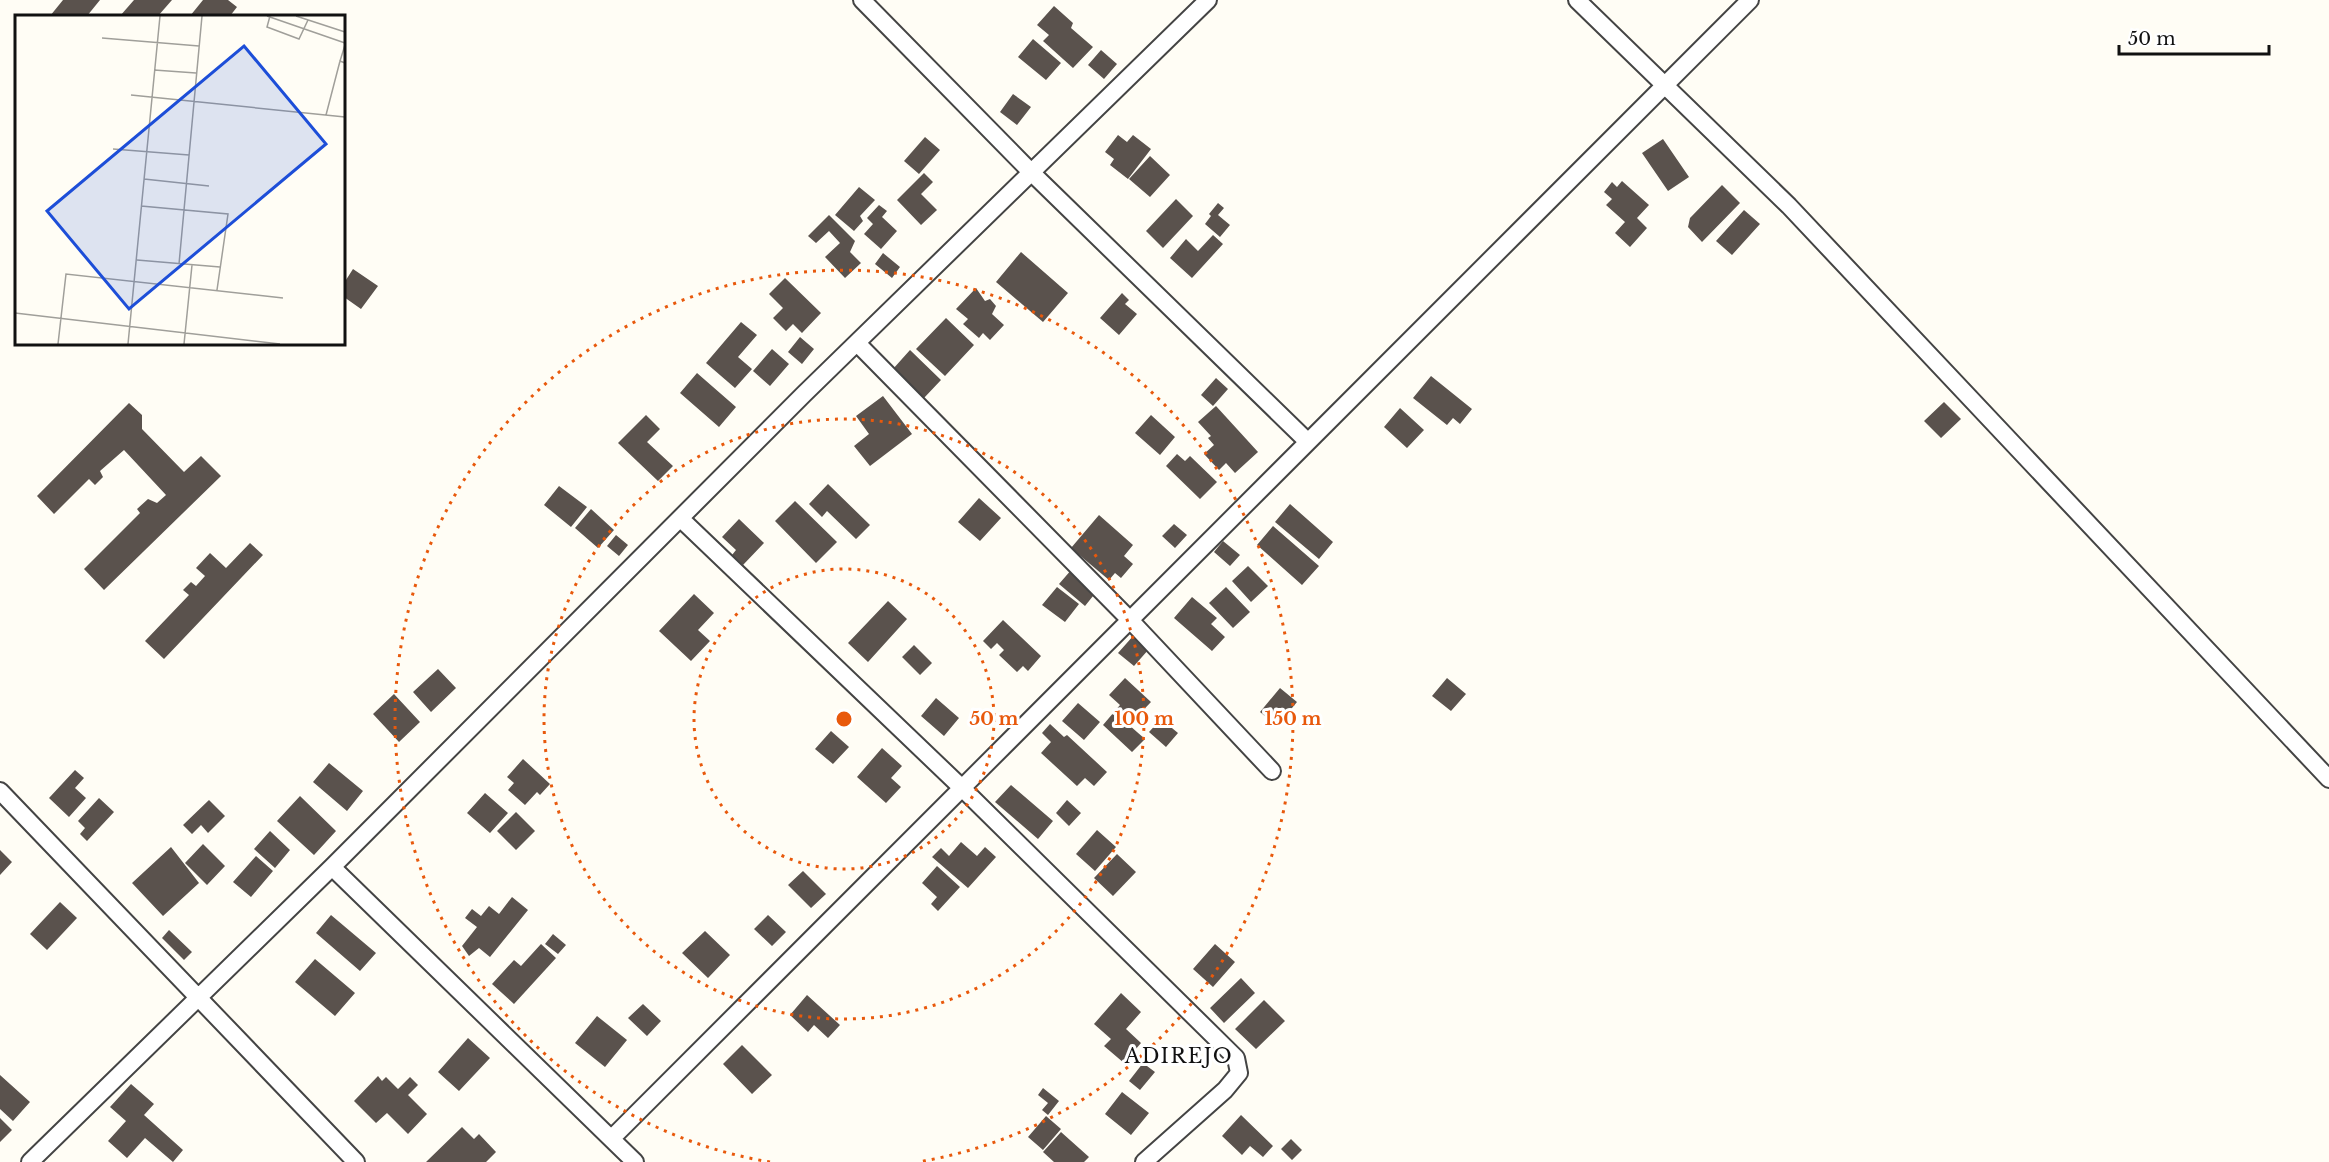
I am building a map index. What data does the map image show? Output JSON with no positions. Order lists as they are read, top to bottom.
{
  "districts": ["ADIREJO"],
  "scale_bar": "50 m",
  "rings": ["50 m", "100 m", "150 m"]
}
